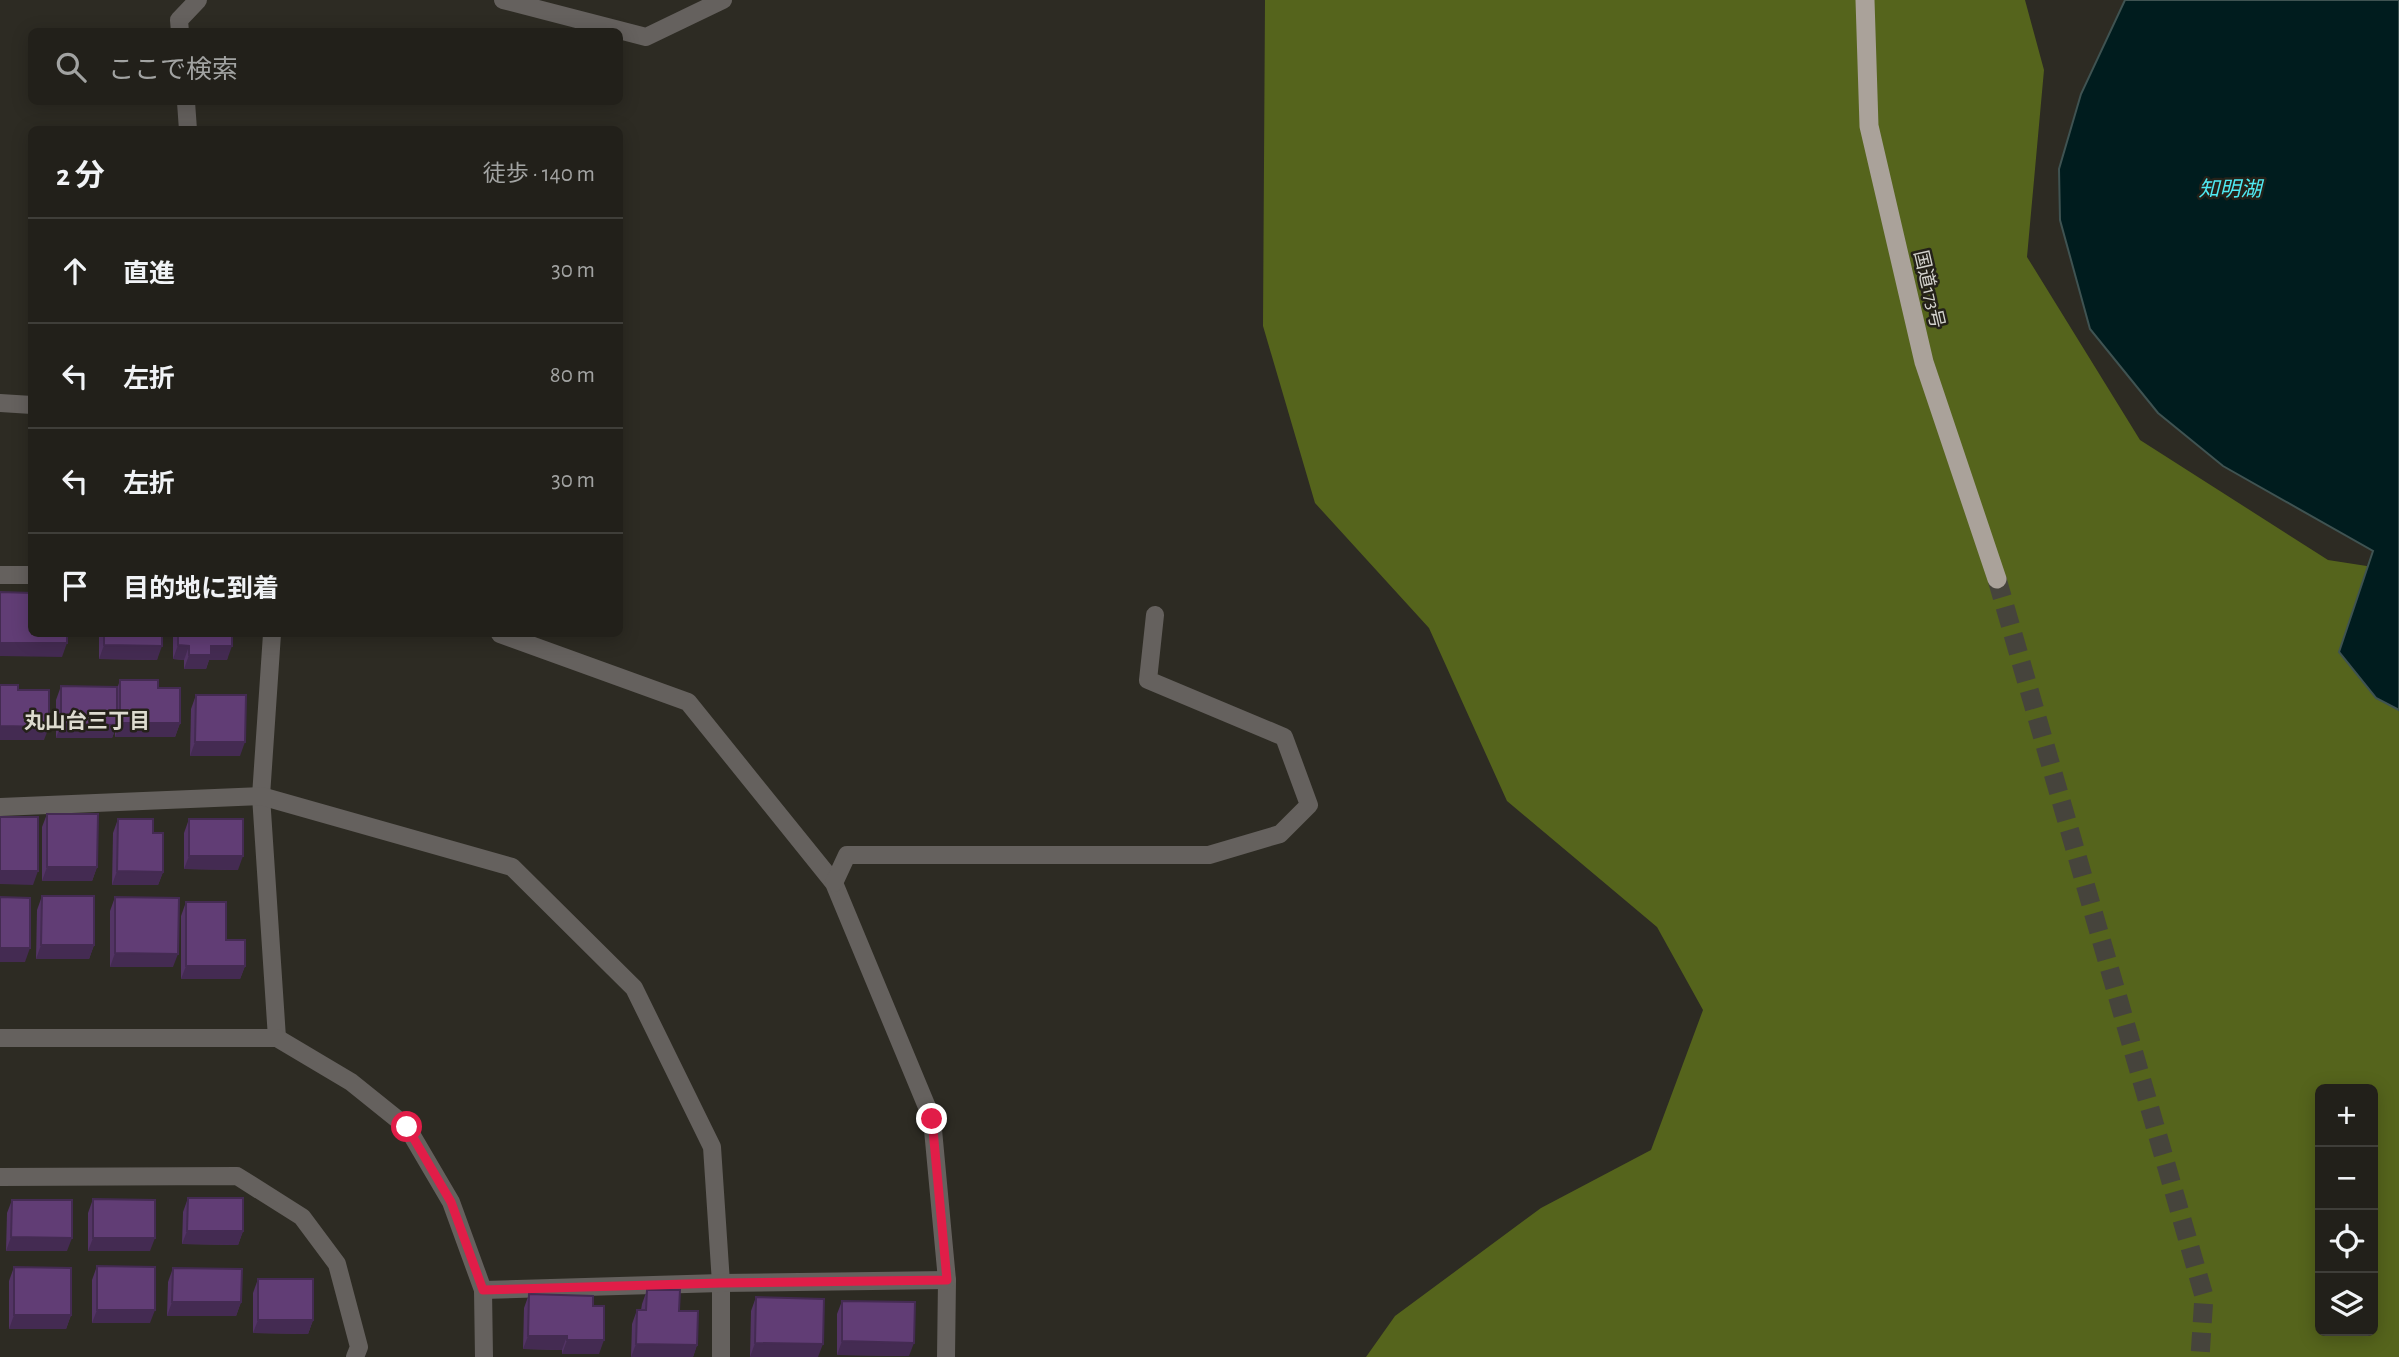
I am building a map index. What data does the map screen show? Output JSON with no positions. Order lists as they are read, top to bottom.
{
  "streets": {
    "highway": ["国道173号"]
  },
  "districts": ["丸山台三丁目"],
  "water": ["知明湖"],
  "page": {
    "search": "ここで検索",
    "heading": ["2 分", "徒歩 · 140 m"],
    "list": [
      ["直進", "30 m"],
      ["左折", "80 m"],
      ["左折", "30 m"],
      "目的地に到着"
    ],
    "map_buttons": ["+", "−"]
  }
}
